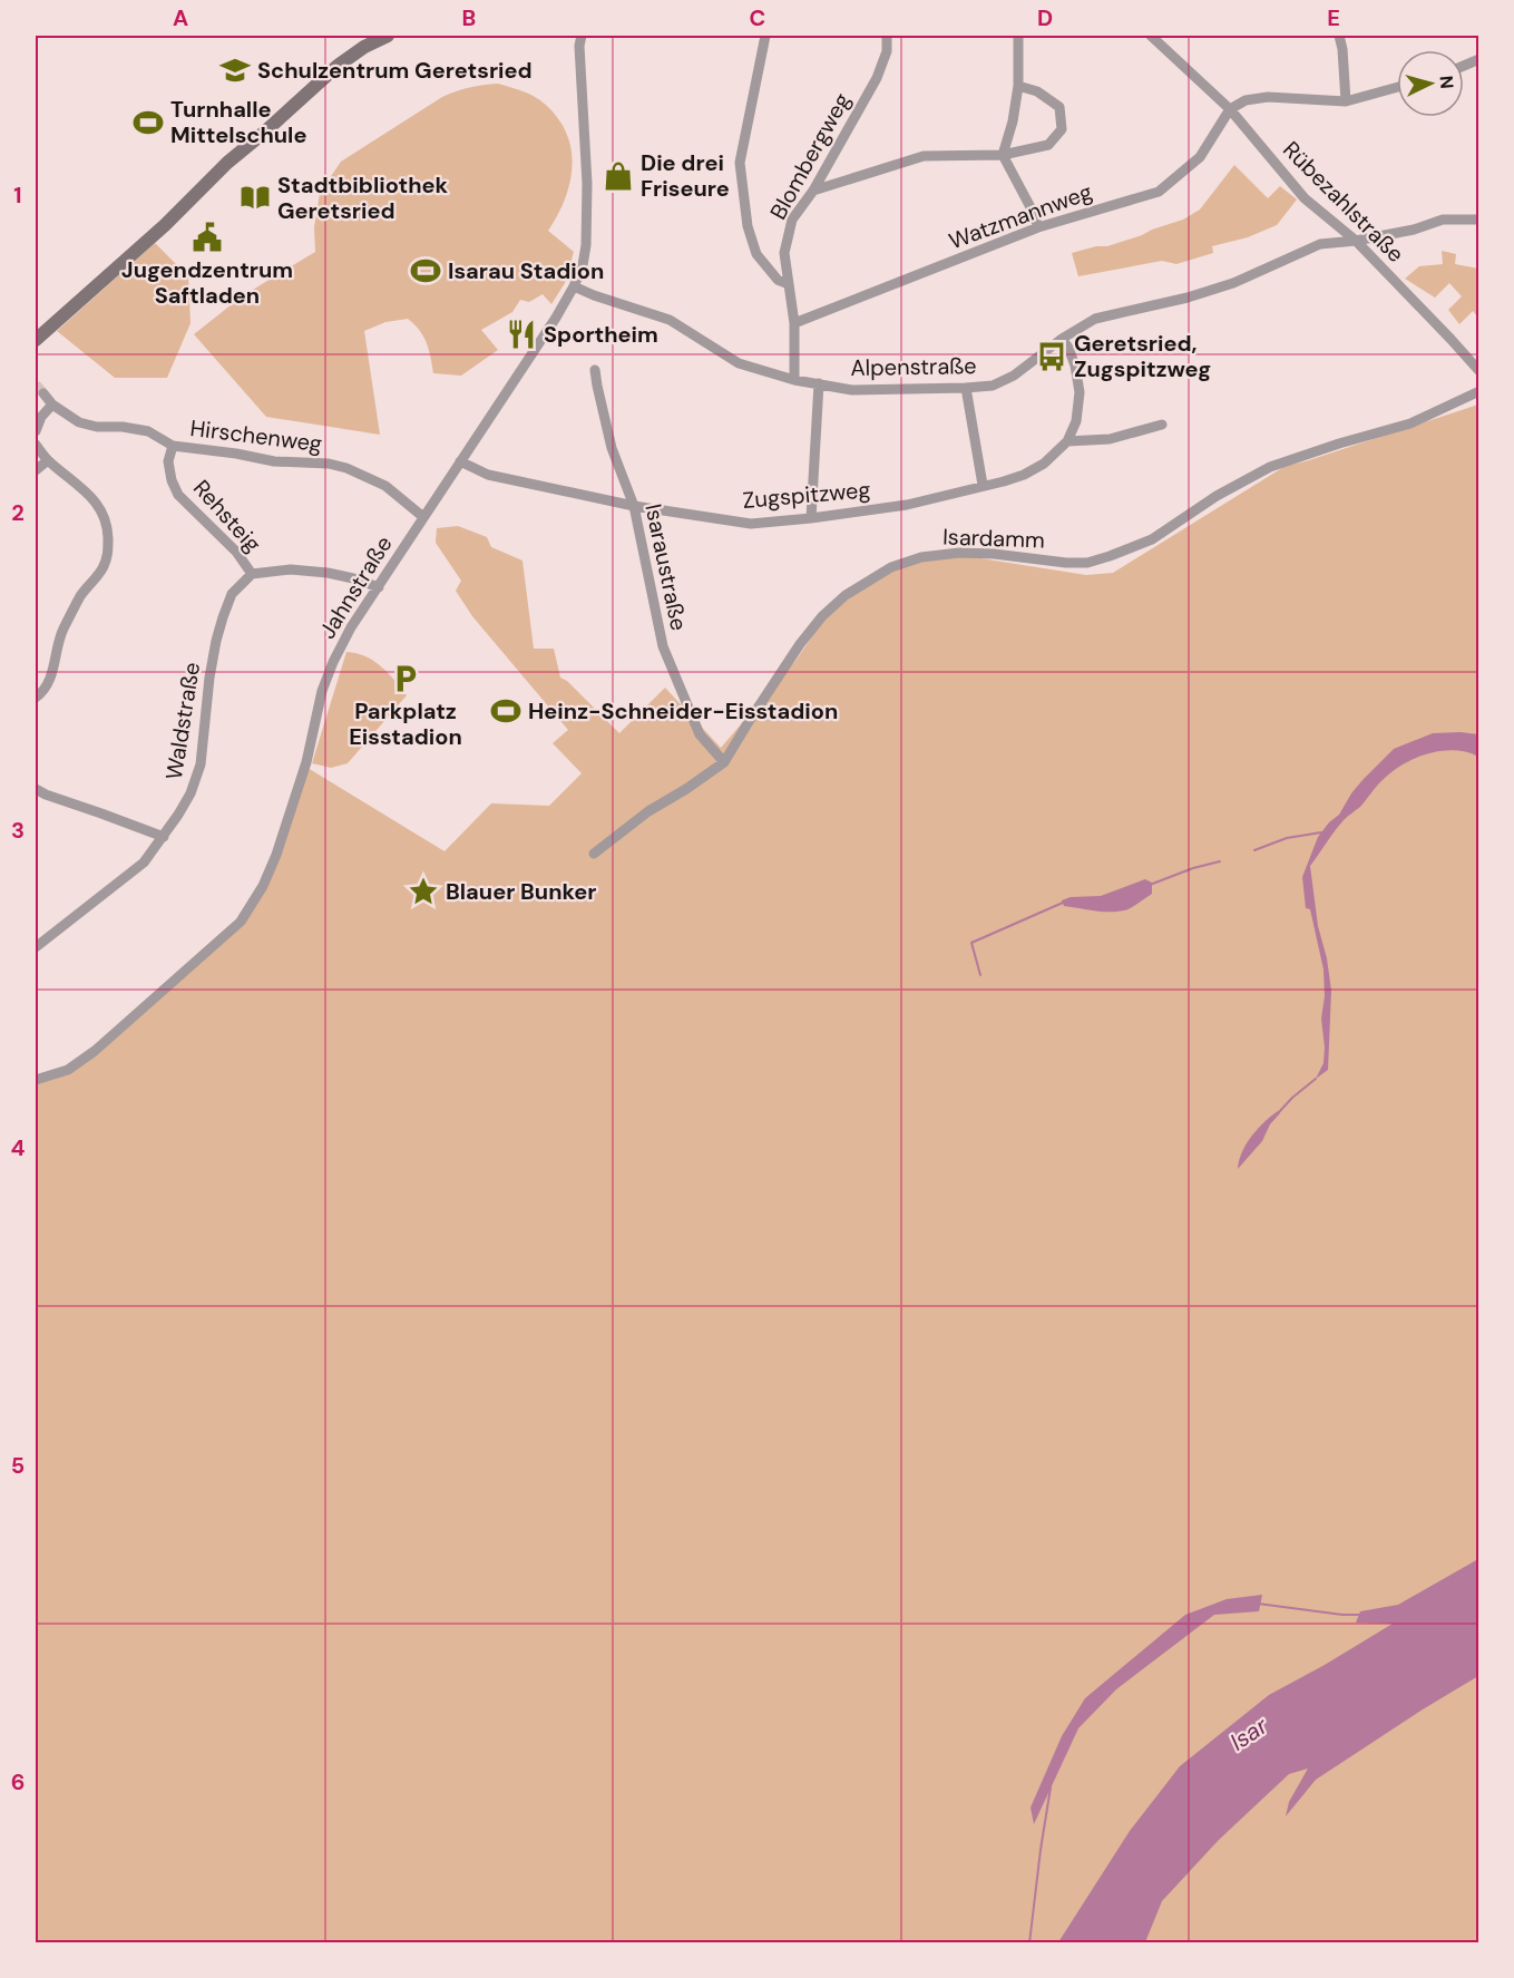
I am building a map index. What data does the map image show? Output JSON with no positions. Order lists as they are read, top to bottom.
{
  "streets": {
    "street": [
      "Blombergweg",
      "Rübezahlstraße",
      "Watzmannweg",
      "Alpenstraße",
      "Hirschenweg",
      "Zugspitzweg",
      "Rehsteig",
      "Isardamm",
      "Isaraustraße",
      "Jahnstraße",
      "Waldstraße"
    ]
  },
  "crossings": [
    ["Blombergweg", "Watzmannweg"],
    ["Blombergweg", "Alpenstraße"],
    ["Rübezahlstraße", "Watzmannweg"],
    ["Rübezahlstraße", "Alpenstraße"],
    ["Alpenstraße", "Zugspitzweg"],
    ["Alpenstraße", "Jahnstraße"],
    ["Hirschenweg", "Rehsteig"],
    ["Hirschenweg", "Jahnstraße"],
    ["Zugspitzweg", "Isaraustraße"],
    ["Zugspitzweg", "Jahnstraße"],
    ["Rehsteig", "Waldstraße"],
    ["Isardamm", "Isaraustraße"]
  ],
  "water": ["Isar"],
  "places": {
    "school or university": ["Schulzentrum Geretsried"],
    "sports": ["Turnhalle Mittelschule", "Isarau Stadion", "Heinz-Schneider-Eisstadion"],
    "shop": ["Die drei Friseure"],
    "library": ["Stadtbibliothek Geretsried"],
    "public building": ["Jugendzentrum Saftladen"],
    "restaurant": ["Sportheim"],
    "bus stop": ["Geretsried, Zugspitzweg"],
    "parking": ["Parkplatz Eisstadion"],
    "place": ["Blauer Bunker"]
  },
  "north": "right",
  "grid": {
    "columns": [
      "A",
      "B",
      "C",
      "D",
      "E"
    ],
    "rows": [
      "1",
      "2",
      "3",
      "4",
      "5",
      "6"
    ]
  }
}
